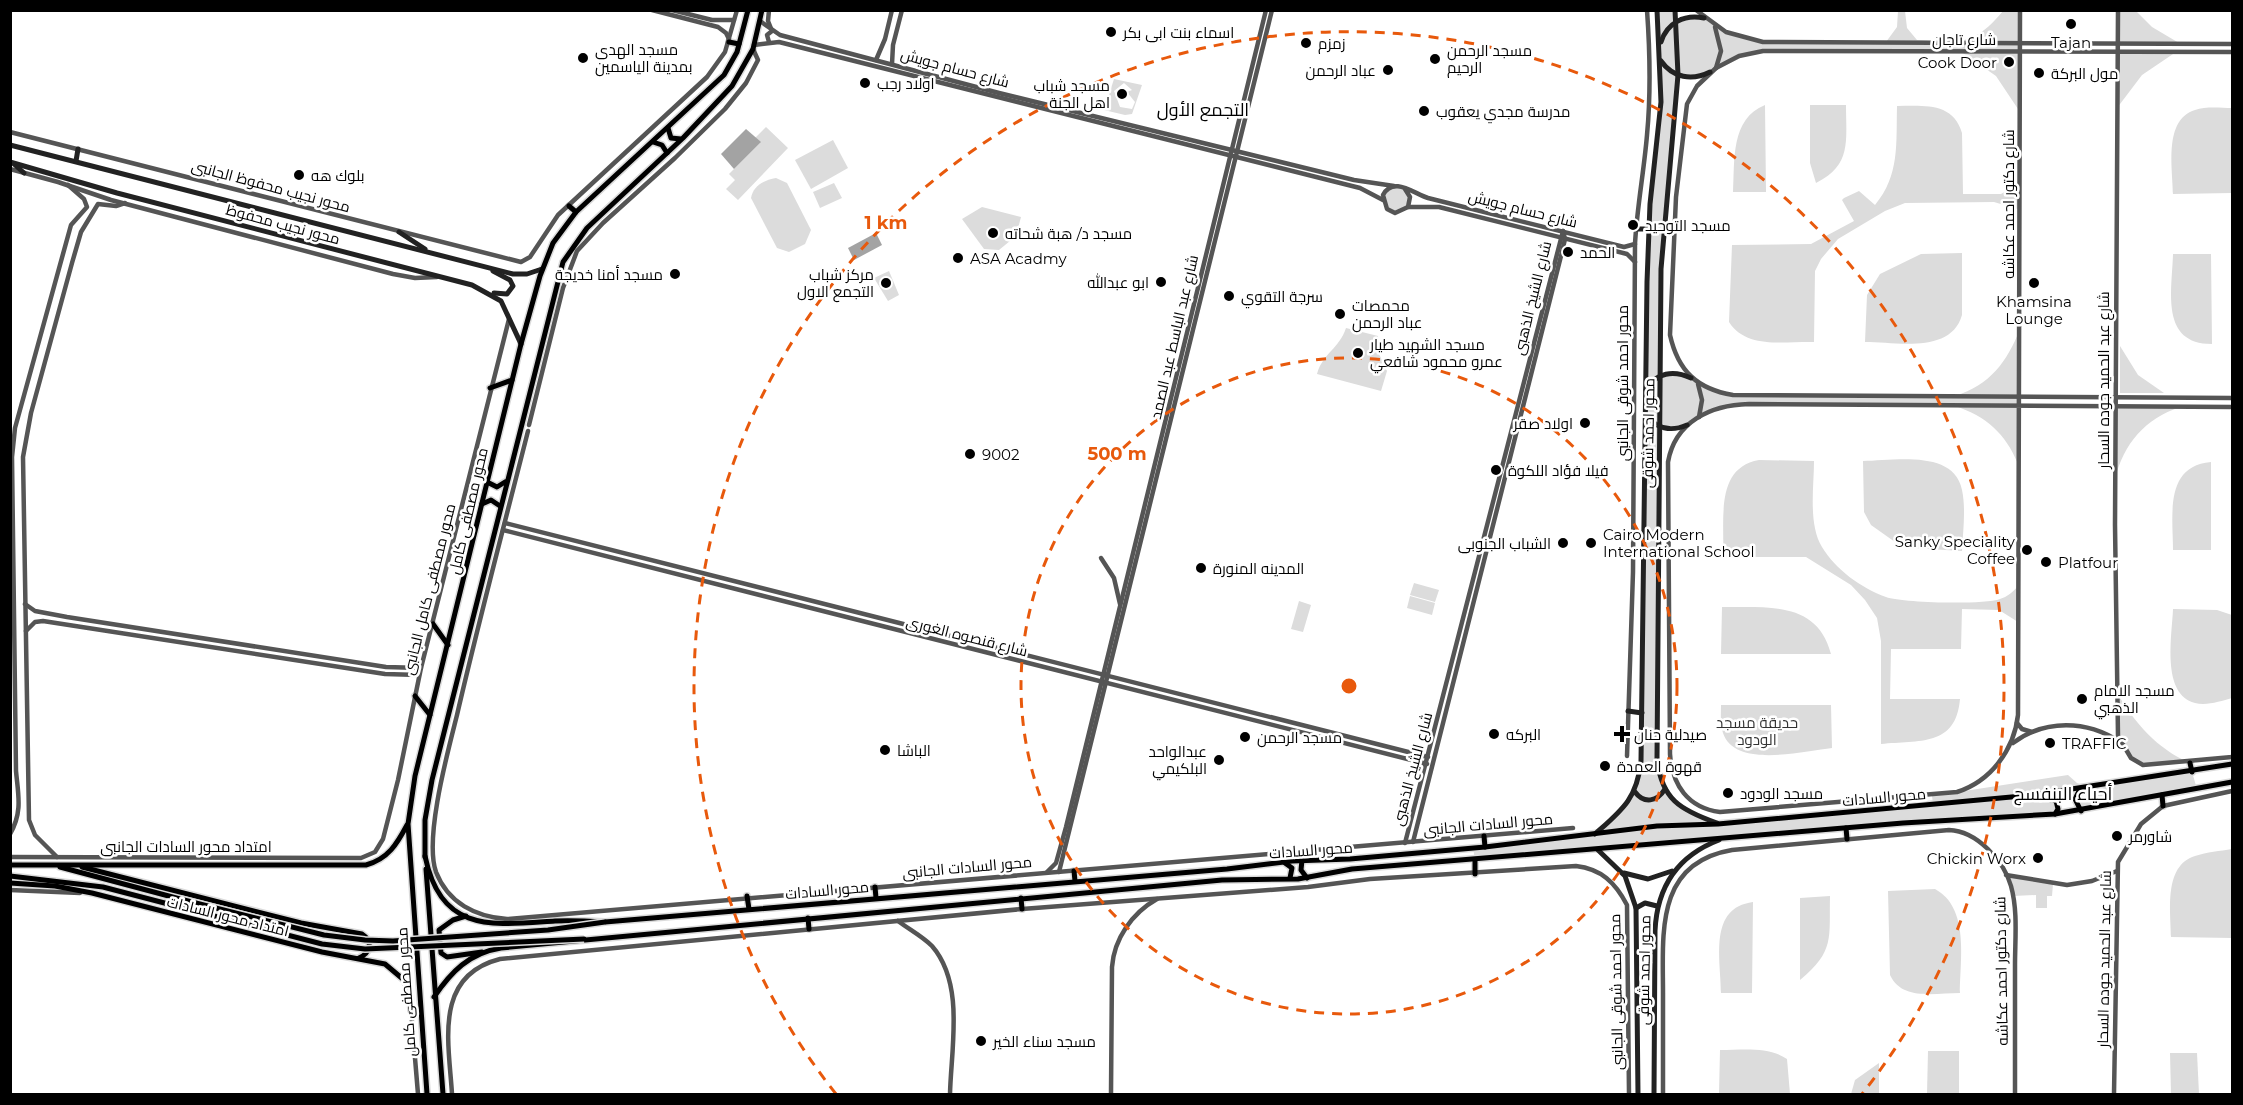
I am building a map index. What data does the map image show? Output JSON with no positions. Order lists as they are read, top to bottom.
{
  "streets": {
    "main road": [
      "محور نجيب محفوظ",
      "محور احمد شوقى",
      "محور مصطفى كامل",
      "محور السادات",
      "امتداد محور السادات"
    ],
    "street": [
      "شارع تاجان",
      "شارع حسام جويش",
      "محور نجيب محفوظ الجانبى",
      "شارع دكتور احمد عكاشه",
      "شارع الشيخ الذهبى",
      "شارع عبد الباسط عبد الصمد",
      "شارع عبد الحميد جوده السحار",
      "محور احمد شوقى الجانبى",
      "محور مصطفى كامل الجانبى",
      "شارع قنصوه الغورى",
      "محور السادات الجانبى",
      "امتداد محور السادات الجانبى"
    ]
  },
  "crossings": [
    ["شارع تاجان", "شارع دكتور احمد عكاشه"],
    ["شارع تاجان", "شارع عبد الحميد جوده السحار"],
    ["شارع تاجان", "محور احمد شوقى"],
    ["شارع حسام جويش", "شارع الشيخ الذهبى"],
    ["شارع حسام جويش", "شارع عبد الباسط عبد الصمد"],
    ["شارع حسام جويش", "محور احمد شوقى الجانبى"],
    ["شارع حسام جويش", "محور مصطفى كامل"],
    ["محور نجيب محفوظ", "محور مصطفى كامل"],
    ["شارع الشيخ الذهبى", "شارع قنصوه الغورى"],
    ["شارع الشيخ الذهبى", "محور السادات الجانبى"],
    ["شارع عبد الباسط عبد الصمد", "شارع قنصوه الغورى"],
    ["شارع عبد الباسط عبد الصمد", "محور السادات الجانبى"],
    ["محور احمد شوقى", "محور السادات"],
    ["محور مصطفى كامل", "محور السادات"],
    ["محور مصطفى كامل الجانبى", "امتداد محور السادات الجانبى"],
    ["شارع قنصوه الغورى", "محور السادات الجانبى"],
    ["محور السادات", "امتداد محور السادات"]
  ],
  "districts": ["التجمع الأول", "أحياء البنفسج"],
  "parks": ["حديقة مسجد الودود"],
  "places": {
    "other": [
      "Tajan",
      "اسماء بنت ابى بكر",
      "زمزم",
      "مسجد الهدى بمدينة الياسمين",
      "مسجد الرحمن الرحيم",
      "Cook Door",
      "عباد الرحمن",
      "مول البركة",
      "اولاد رجب",
      "مسجد شباب اهل الجنة",
      "مدرسة مجدي يعقوب",
      "بلوك هه",
      "مسجد التوحيد",
      "مسجد د/ هبة شحاته",
      "الحمد",
      "ASA Acadmy",
      "مسجد أمنا خديجة",
      "ابو عبدالله",
      "مركز شباب التجمع الاول",
      "Khamsina Lounge",
      "سرجة التقوي",
      "محمصات عباد الرحمن",
      "مسجد الشهيد طيار عمرو محمود شافعي",
      "اولاد صقر",
      "9002",
      "فيلا فؤاد اللكوة",
      "الشباب الجنوبى",
      "Cairo Modern International School",
      "Sanky Speciality Coffee",
      "Platfour",
      "المدينه المنورة",
      "مسجد الامام الذهبي",
      "البركه",
      "مسجد الرحمن",
      "TRAFFIC",
      "الباشا",
      "عبدالواحد البلكيمي",
      "قهوة العمدة",
      "مسجد الودود",
      "شاورمر",
      "Chickin Worx",
      "مسجد سناء الخير"
    ],
    "health": ["صيدلية حنان"]
  },
  "rings": ["1 km", "500 m"]
}
